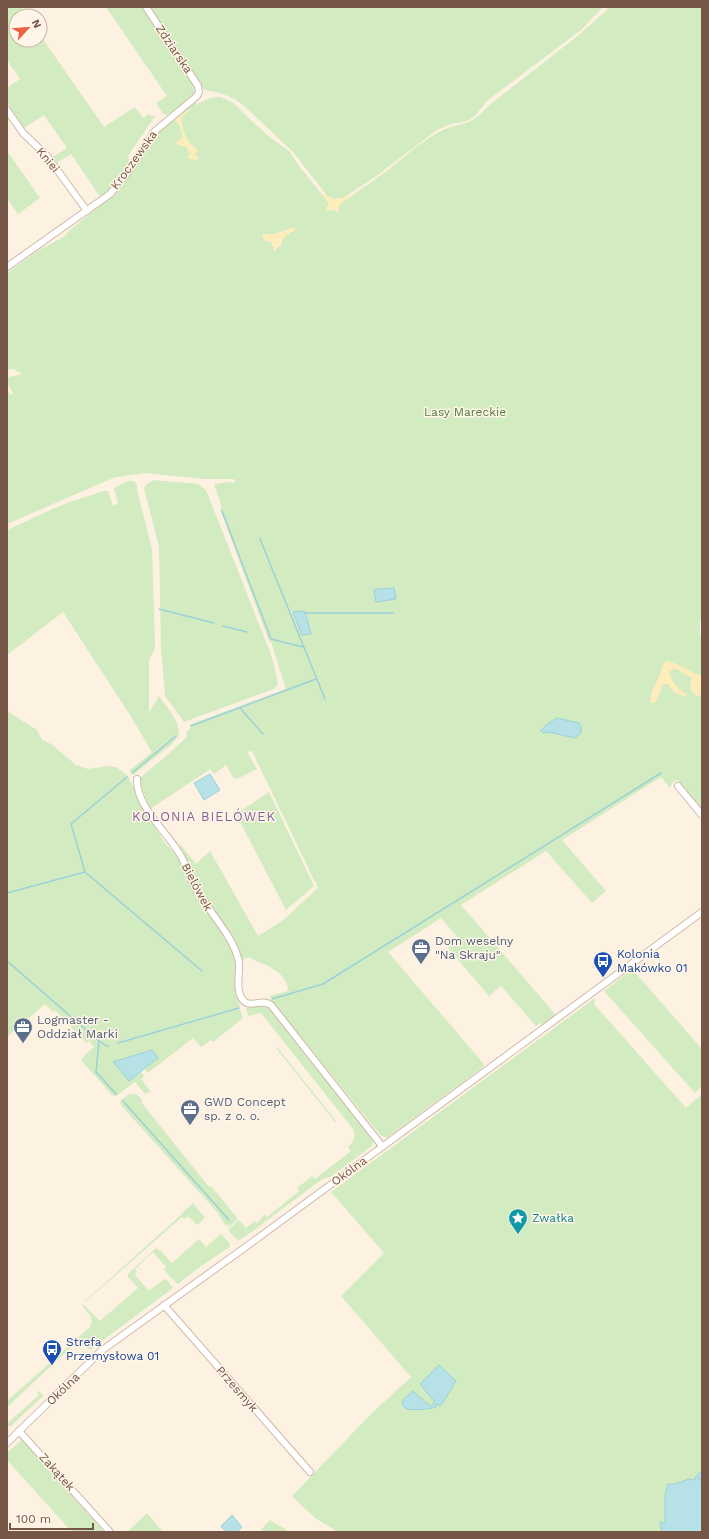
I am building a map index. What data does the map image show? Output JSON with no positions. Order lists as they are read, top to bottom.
{
  "streets": {
    "street": [
      "Zdziarska",
      "Kniei",
      "Kroczewska",
      "Bielówek",
      "Okólna",
      "Przesmyk",
      "Zakątek"
    ]
  },
  "crossings": [
    ["Zdziarska", "Kroczewska"],
    ["Kniei", "Kroczewska"],
    ["Bielówek", "Okólna"],
    ["Okólna", "Przesmyk"],
    ["Okólna", "Zakątek"]
  ],
  "districts": ["KOLONIA BIELÓWEK"],
  "parks": ["Lasy Mareckie"],
  "places": {
    "office": ["Dom weselny \"Na Skraju\"", "Logmaster - Oddział Marki", "GWD Concept sp. z o. o."],
    "bus stop": ["Kolonia Makówko 01", "Strefa Przemysłowa 01"],
    "place": ["Zwałka"]
  },
  "scale_bar": "100 m",
  "north": "top right"
}
